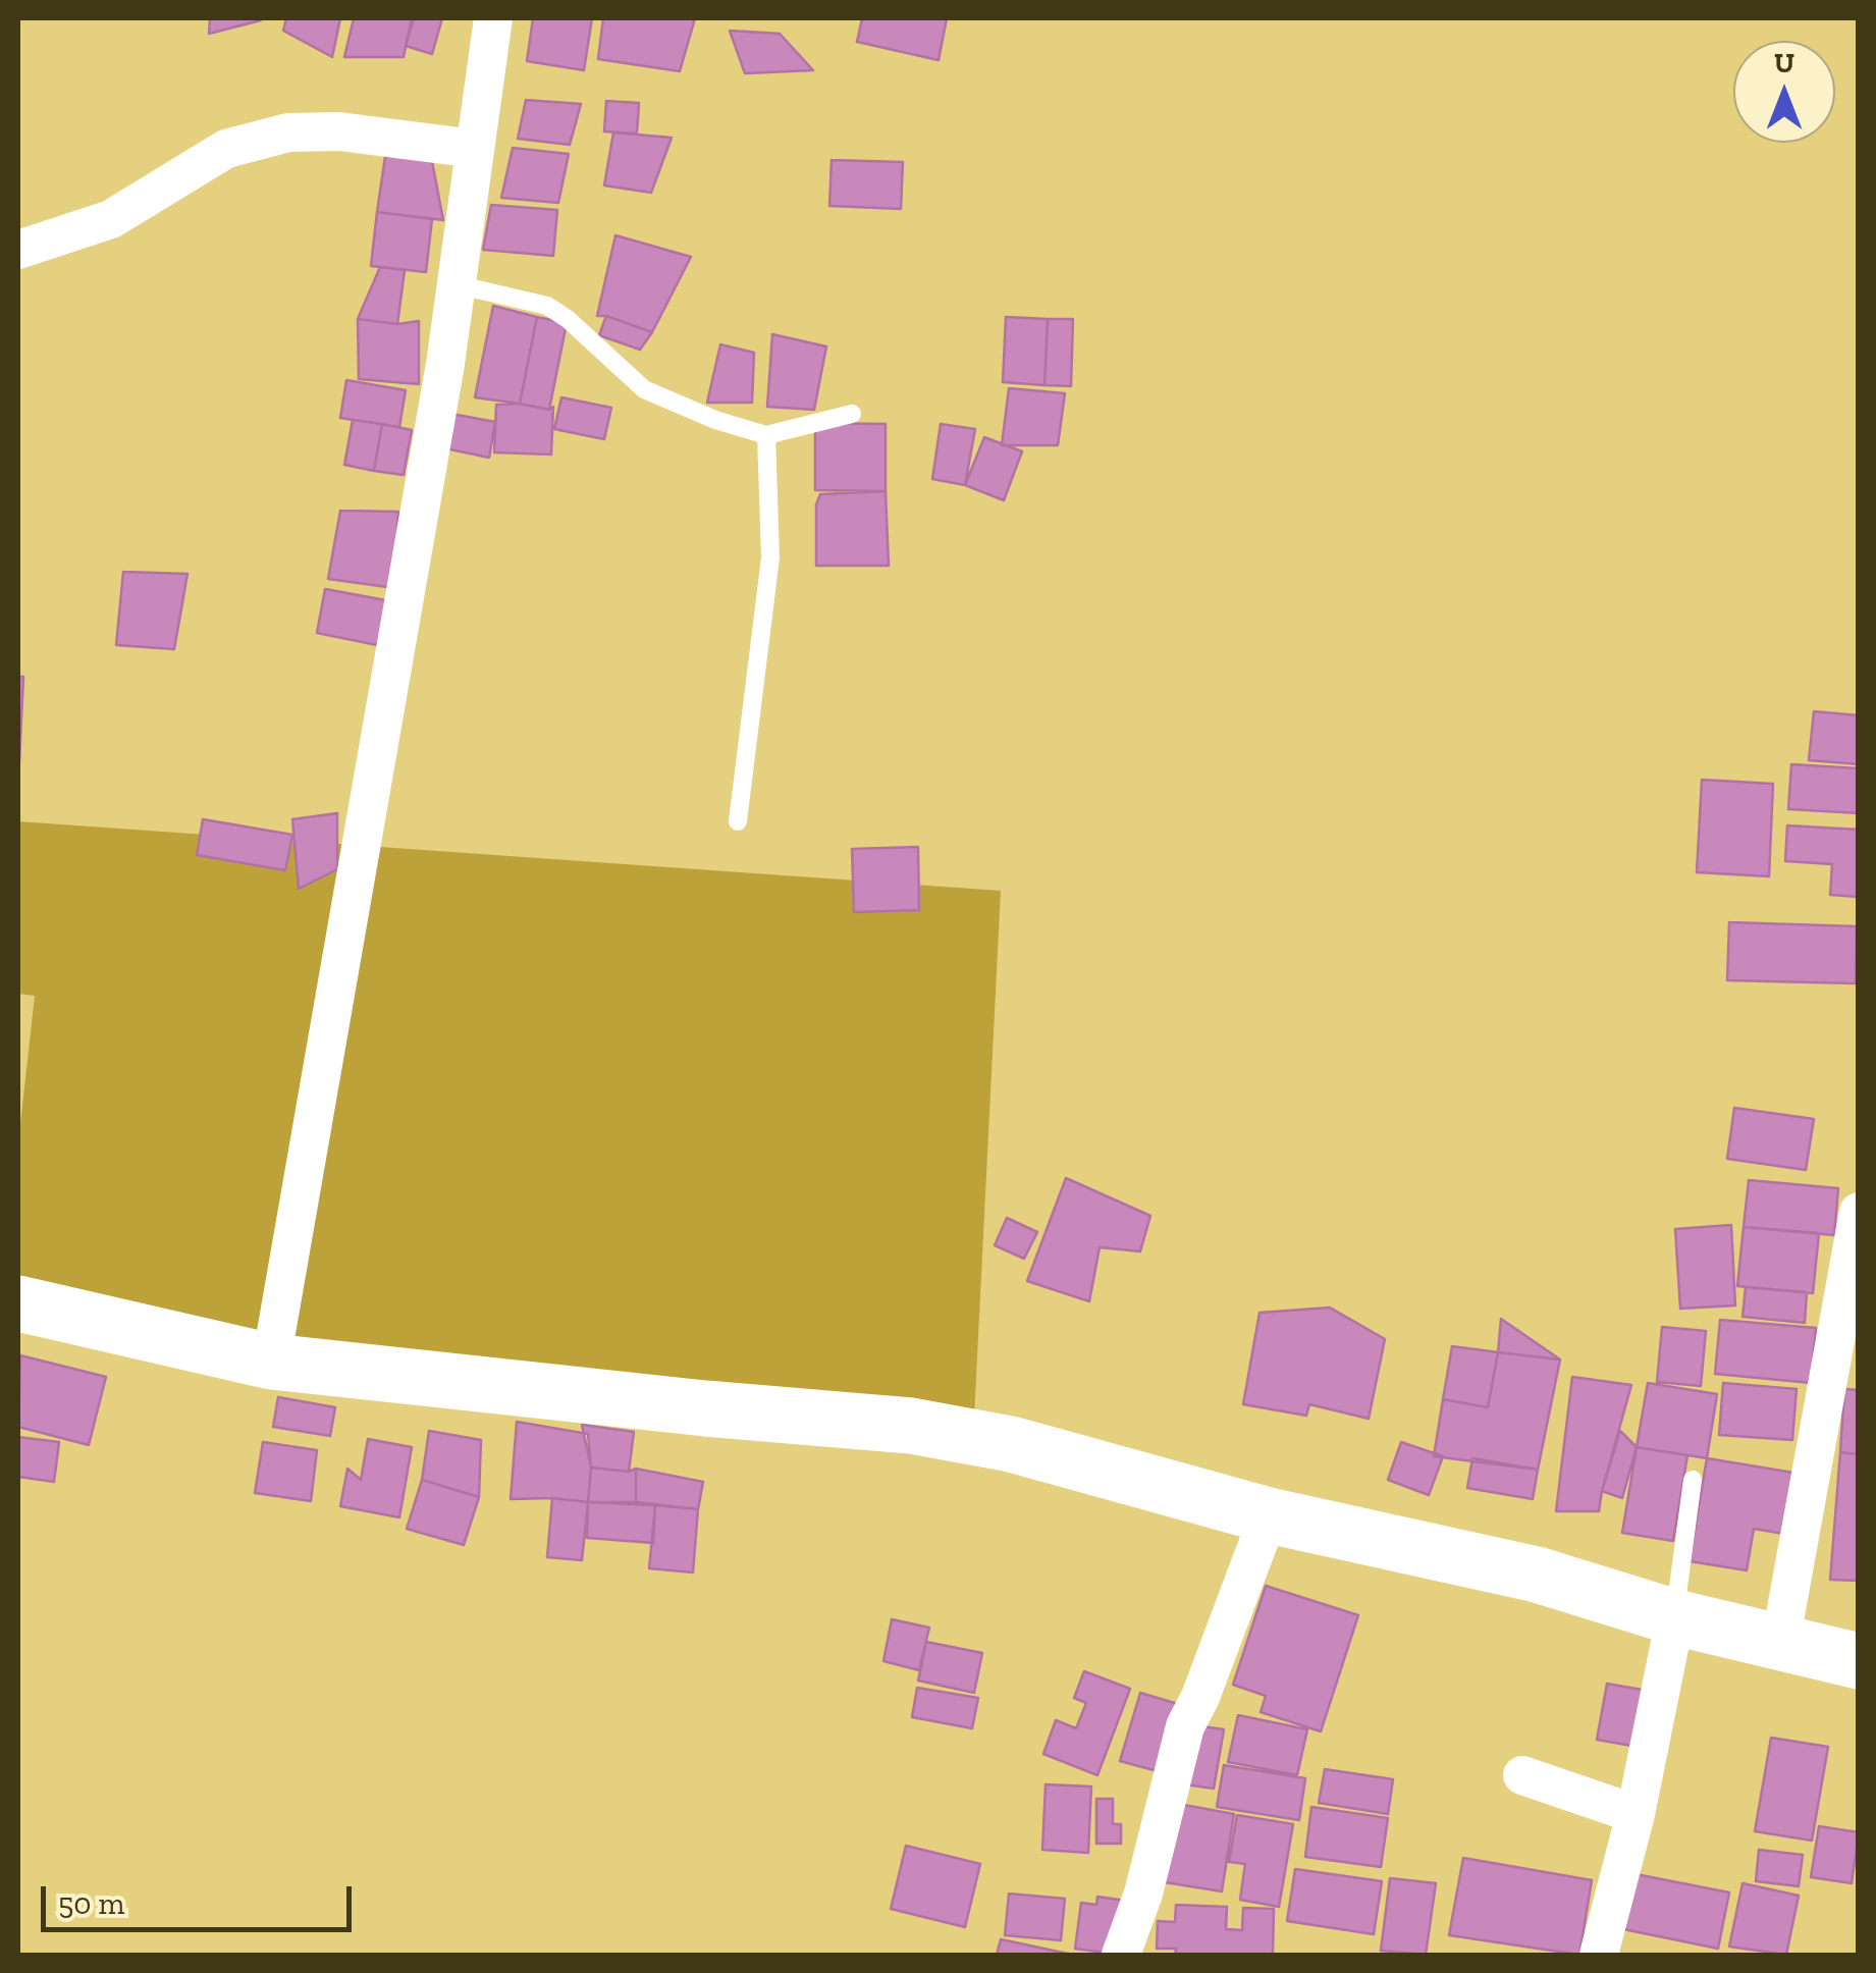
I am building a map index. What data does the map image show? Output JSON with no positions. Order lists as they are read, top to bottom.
{
  "scale_bar": "50 m",
  "north": "top"
}
